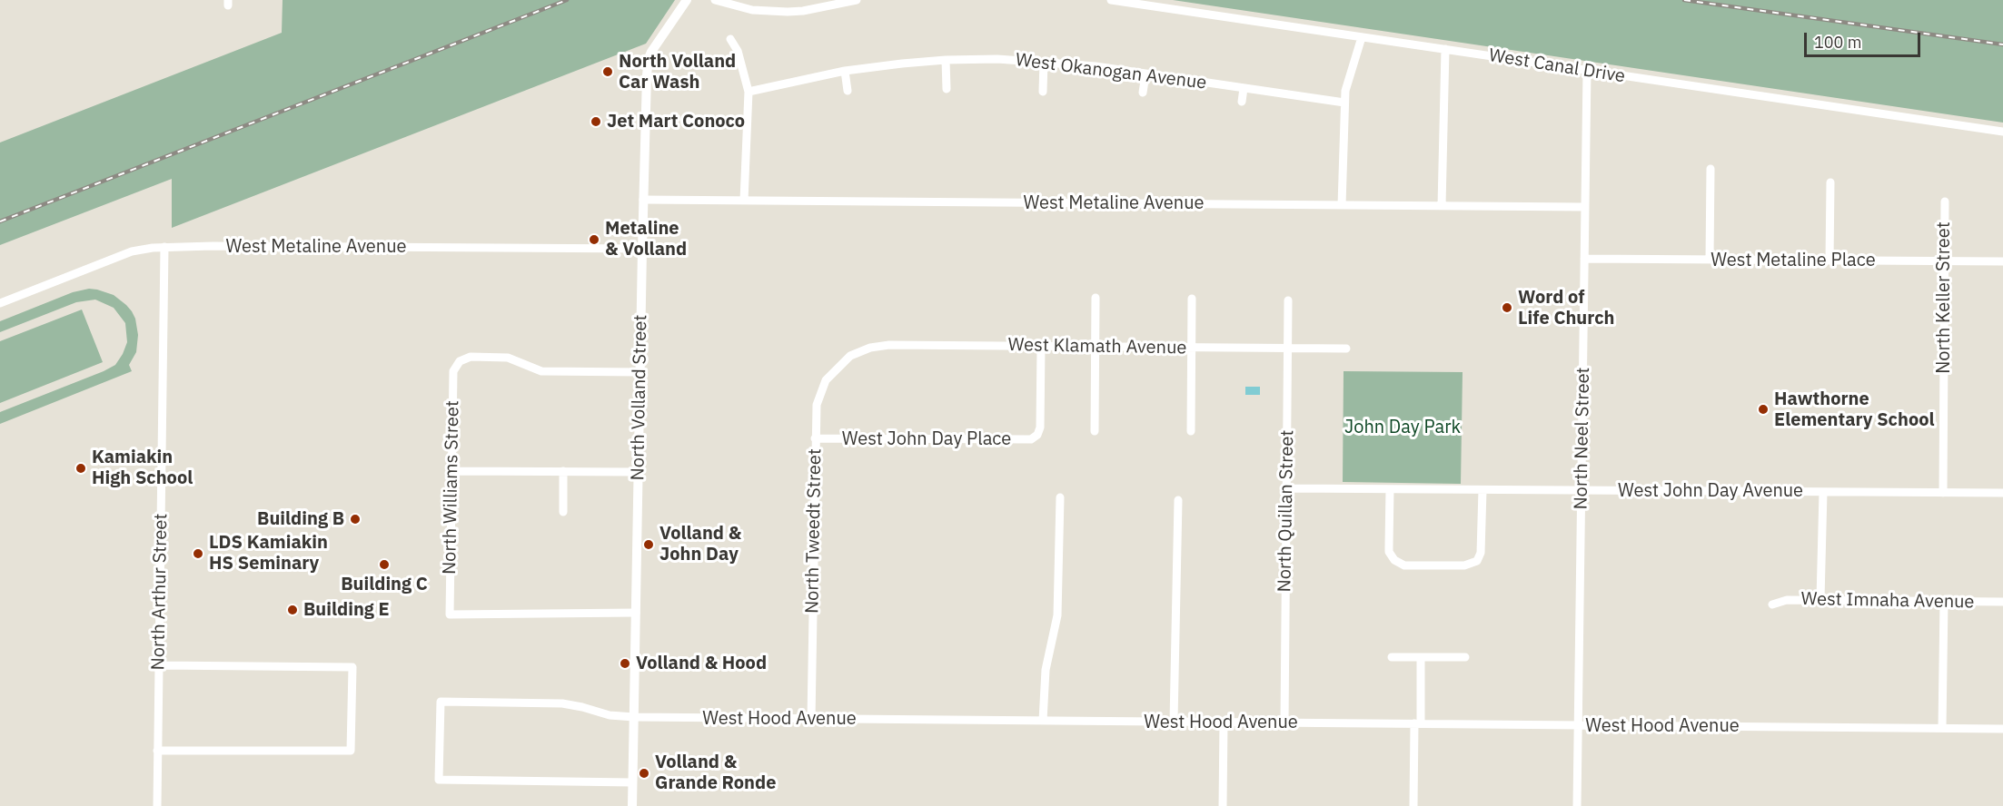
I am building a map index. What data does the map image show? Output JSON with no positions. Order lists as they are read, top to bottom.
{
  "streets": {
    "main road": ["North Volland Street"],
    "street": [
      "West Canal Drive",
      "West Okanogan Avenue",
      "West Metaline Avenue",
      "West Metaline Place",
      "North Keller Street",
      "West Klamath Avenue",
      "North Neel Street",
      "West John Day Place",
      "North Williams Street",
      "West John Day Avenue",
      "North Quillan Street",
      "North Tweedt Street",
      "North Arthur Street",
      "West Imnaha Avenue",
      "West Hood Avenue"
    ]
  },
  "crossings": [
    ["West Canal Drive", "North Neel Street"],
    ["West Metaline Avenue", "North Volland Street"],
    ["West Metaline Avenue", "North Neel Street"],
    ["West Metaline Avenue", "North Arthur Street"],
    ["West Metaline Place", "North Keller Street"],
    ["West Metaline Place", "North Neel Street"],
    ["North Keller Street", "West John Day Avenue"],
    ["West Klamath Avenue", "West John Day Place"],
    ["West Klamath Avenue", "North Quillan Street"],
    ["West Klamath Avenue", "North Tweedt Street"],
    ["North Volland Street", "North Williams Street"],
    ["North Volland Street", "West Hood Avenue"],
    ["North Neel Street", "West John Day Avenue"],
    ["North Neel Street", "West Hood Avenue"],
    ["West John Day Place", "North Tweedt Street"],
    ["West John Day Avenue", "North Quillan Street"],
    ["North Quillan Street", "West Hood Avenue"],
    ["North Tweedt Street", "West Hood Avenue"]
  ],
  "parks": ["John Day Park"],
  "places": [
    "North Volland Car Wash",
    "Jet Mart Conoco",
    "Metaline & Volland",
    "Word of Life Church",
    "Hawthorne Elementary School",
    "Kamiakin High School",
    "Building B",
    "Volland & John Day",
    "LDS Kamiakin HS Seminary",
    "Building C",
    "Building E",
    "Volland & Hood",
    "Volland & Grande Ronde"
  ],
  "scale_bar": "100 m"
}
